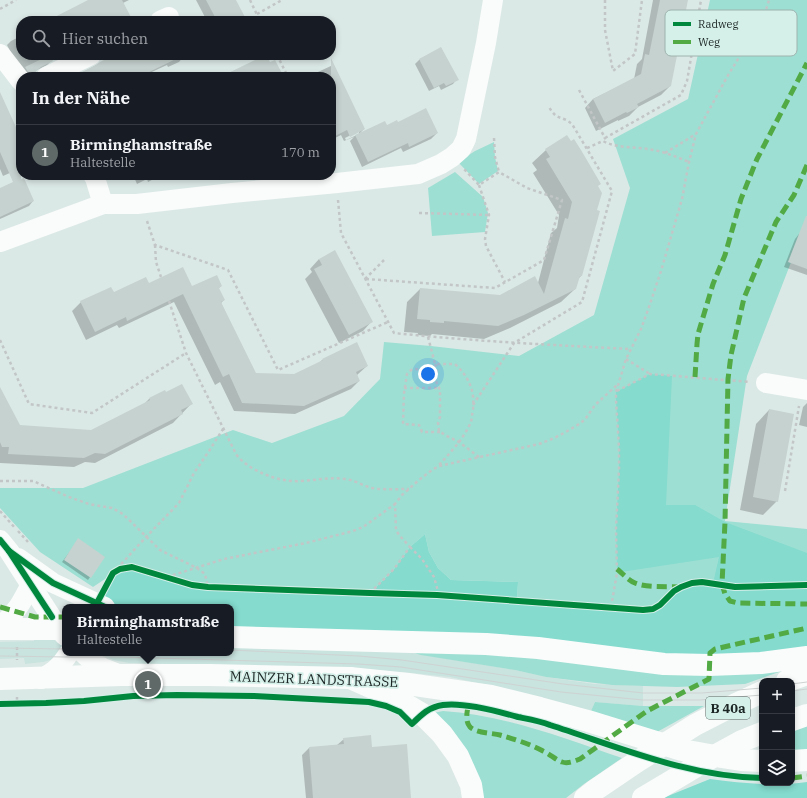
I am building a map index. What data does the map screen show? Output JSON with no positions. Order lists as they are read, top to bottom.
{
  "streets": {
    "main road": ["MAINZER LANDSTRASSE", "B 40a"]
  },
  "legend": ["Radweg", "Weg"],
  "page": {
    "search": "Hier suchen",
    "heading": "In der Nähe",
    "list": [
      {
        "mark": "1",
        "name": "Birminghamstraße",
        "note": "Haltestelle",
        "value": "170 m"
      }
    ],
    "popup": ["Birminghamstraße", "Haltestelle"],
    "pins": "1",
    "map_buttons": ["+", "−"]
  }
}
